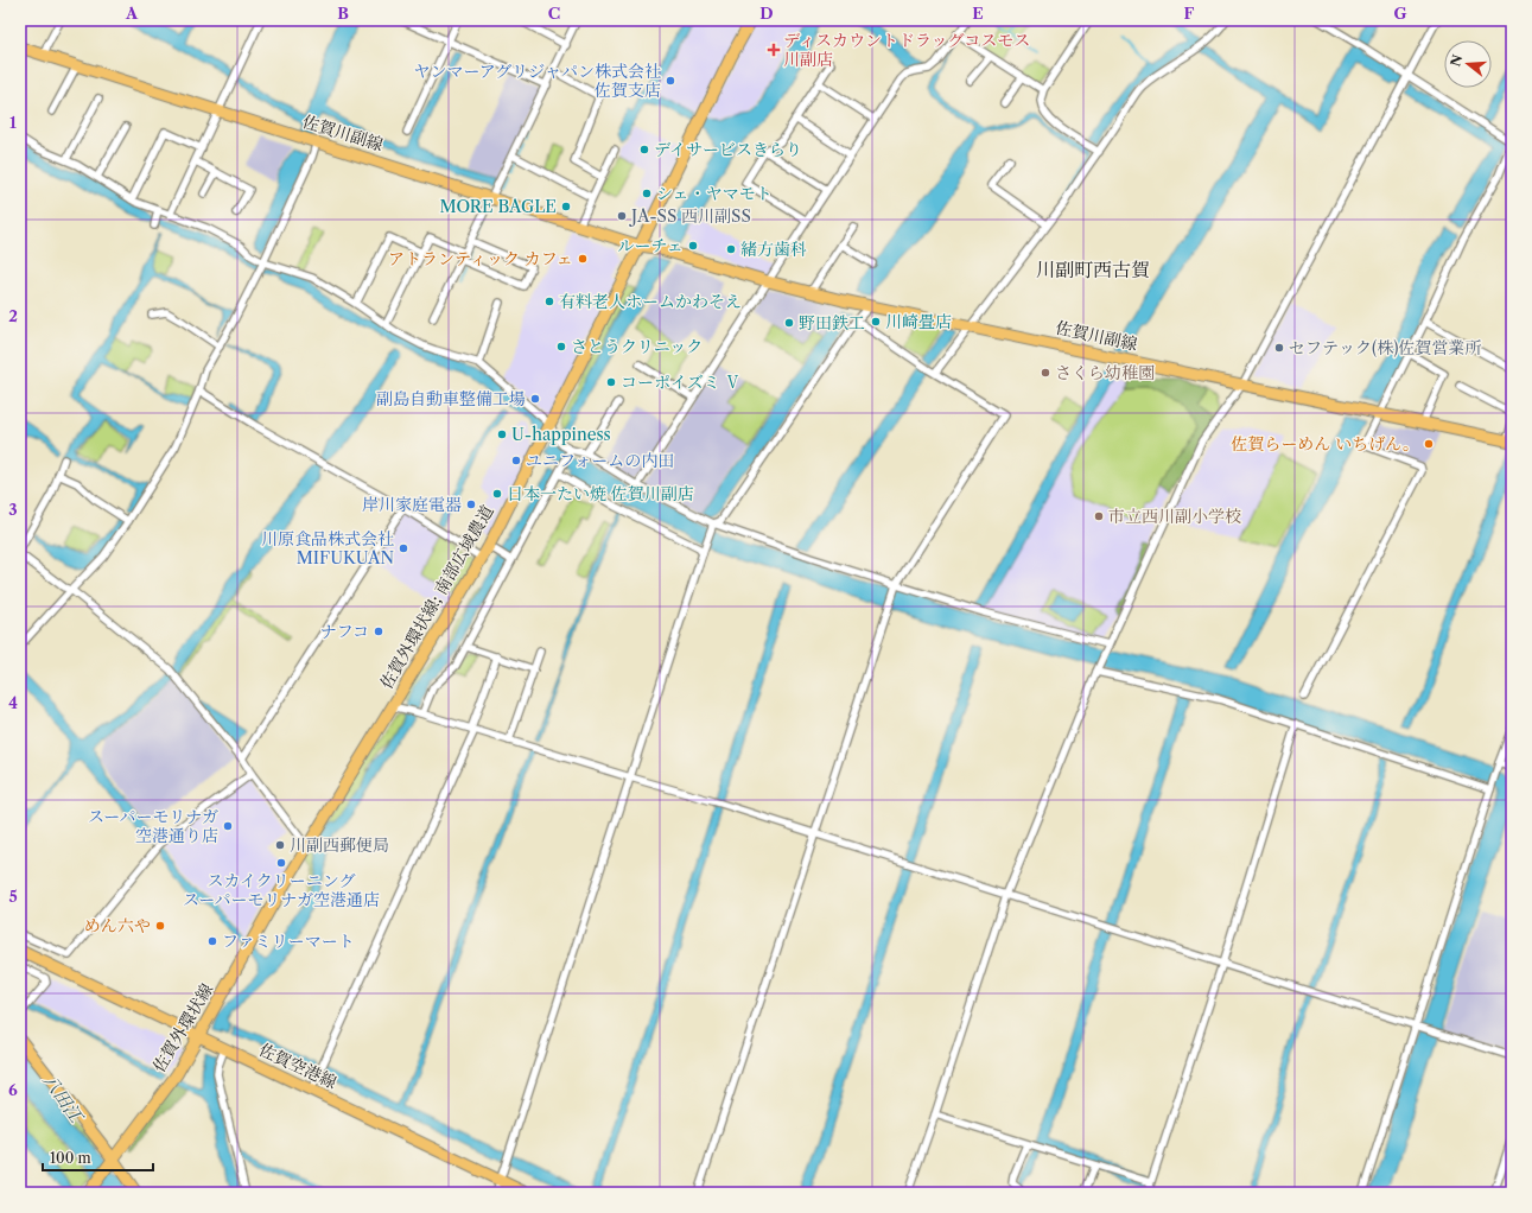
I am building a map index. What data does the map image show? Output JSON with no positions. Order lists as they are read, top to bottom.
{
  "streets": {
    "main road": [
      "佐賀川副線",
      "佐賀外環状線; 南部広域農道",
      "佐賀外環状線",
      "佐賀空港線"
    ]
  },
  "crossings": [
    ["佐賀川副線", "佐賀外環状線; 南部広域農道"],
    ["佐賀外環状線; 南部広域農道", "佐賀外環状線"],
    ["佐賀外環状線", "佐賀空港線"]
  ],
  "districts": ["川副町西古賀"],
  "water": ["八田江"],
  "places": {
    "health": ["ディスカウントドラッグコスモス 川副店"],
    "other": [
      "ヤンマーアグリジャパン株式会社 佐賀支店",
      "デイサービスきらり",
      "シェ・ヤマモト",
      "MORE BAGLE",
      "JA-SS 西川副SS",
      "ルーチェ",
      "緒方歯科",
      "アトランティック カフェ",
      "有料老人ホームかわそえ",
      "川崎畳店",
      "野田鉄工",
      "さとうクリニック",
      "セフテック(株)佐賀営業所",
      "さくら幼稚園",
      "コーポイズミ Ⅴ",
      "副島自動車整備工場",
      "U-happiness",
      "佐賀らーめん いちげん。",
      "ユニフォームの内田",
      "日本一たい焼 佐賀川副店",
      "岸川家庭電器",
      "市立西川副小学校",
      "川原食品株式会社 MIFUKUAN",
      "ナフコ",
      "スーパーモリナガ 空港通り店",
      "川副西郵便局",
      "スカイクリーニング スーパーモリナガ空港通店",
      "めん六や",
      "ファミリーマート"
    ]
  },
  "scale_bar": "100 m",
  "north": "left",
  "grid": {
    "columns": [
      "A",
      "B",
      "C",
      "D",
      "E",
      "F",
      "G"
    ],
    "rows": [
      "1",
      "2",
      "3",
      "4",
      "5",
      "6"
    ]
  }
}
